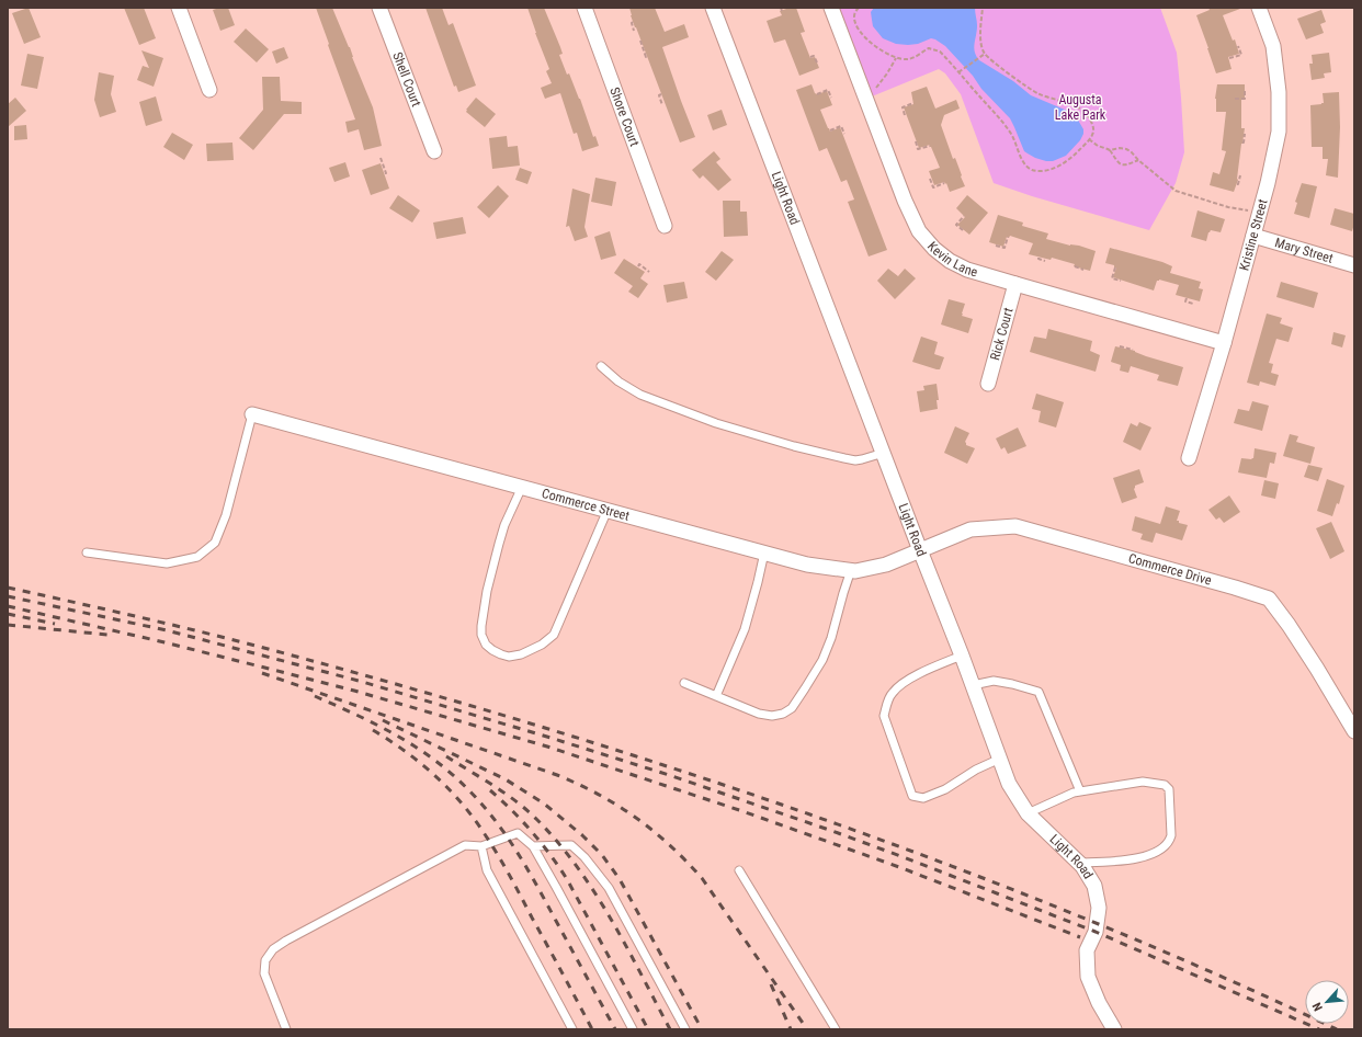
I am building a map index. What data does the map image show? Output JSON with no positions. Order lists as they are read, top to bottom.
{
  "streets": {
    "street": [
      "Shell Court",
      "Shore Court",
      "Light Road",
      "Kristine Street",
      "Mary Street",
      "Kevin Lane",
      "Rick Court",
      "Commerce Street",
      "Commerce Drive"
    ]
  },
  "crossings": [
    ["Light Road", "Commerce Street"],
    ["Light Road", "Commerce Drive"],
    ["Kristine Street", "Mary Street"],
    ["Kristine Street", "Kevin Lane"],
    ["Kevin Lane", "Rick Court"],
    ["Commerce Street", "Commerce Drive"]
  ],
  "parks": ["Augusta Lake Park"],
  "north": "bottom left"
}
